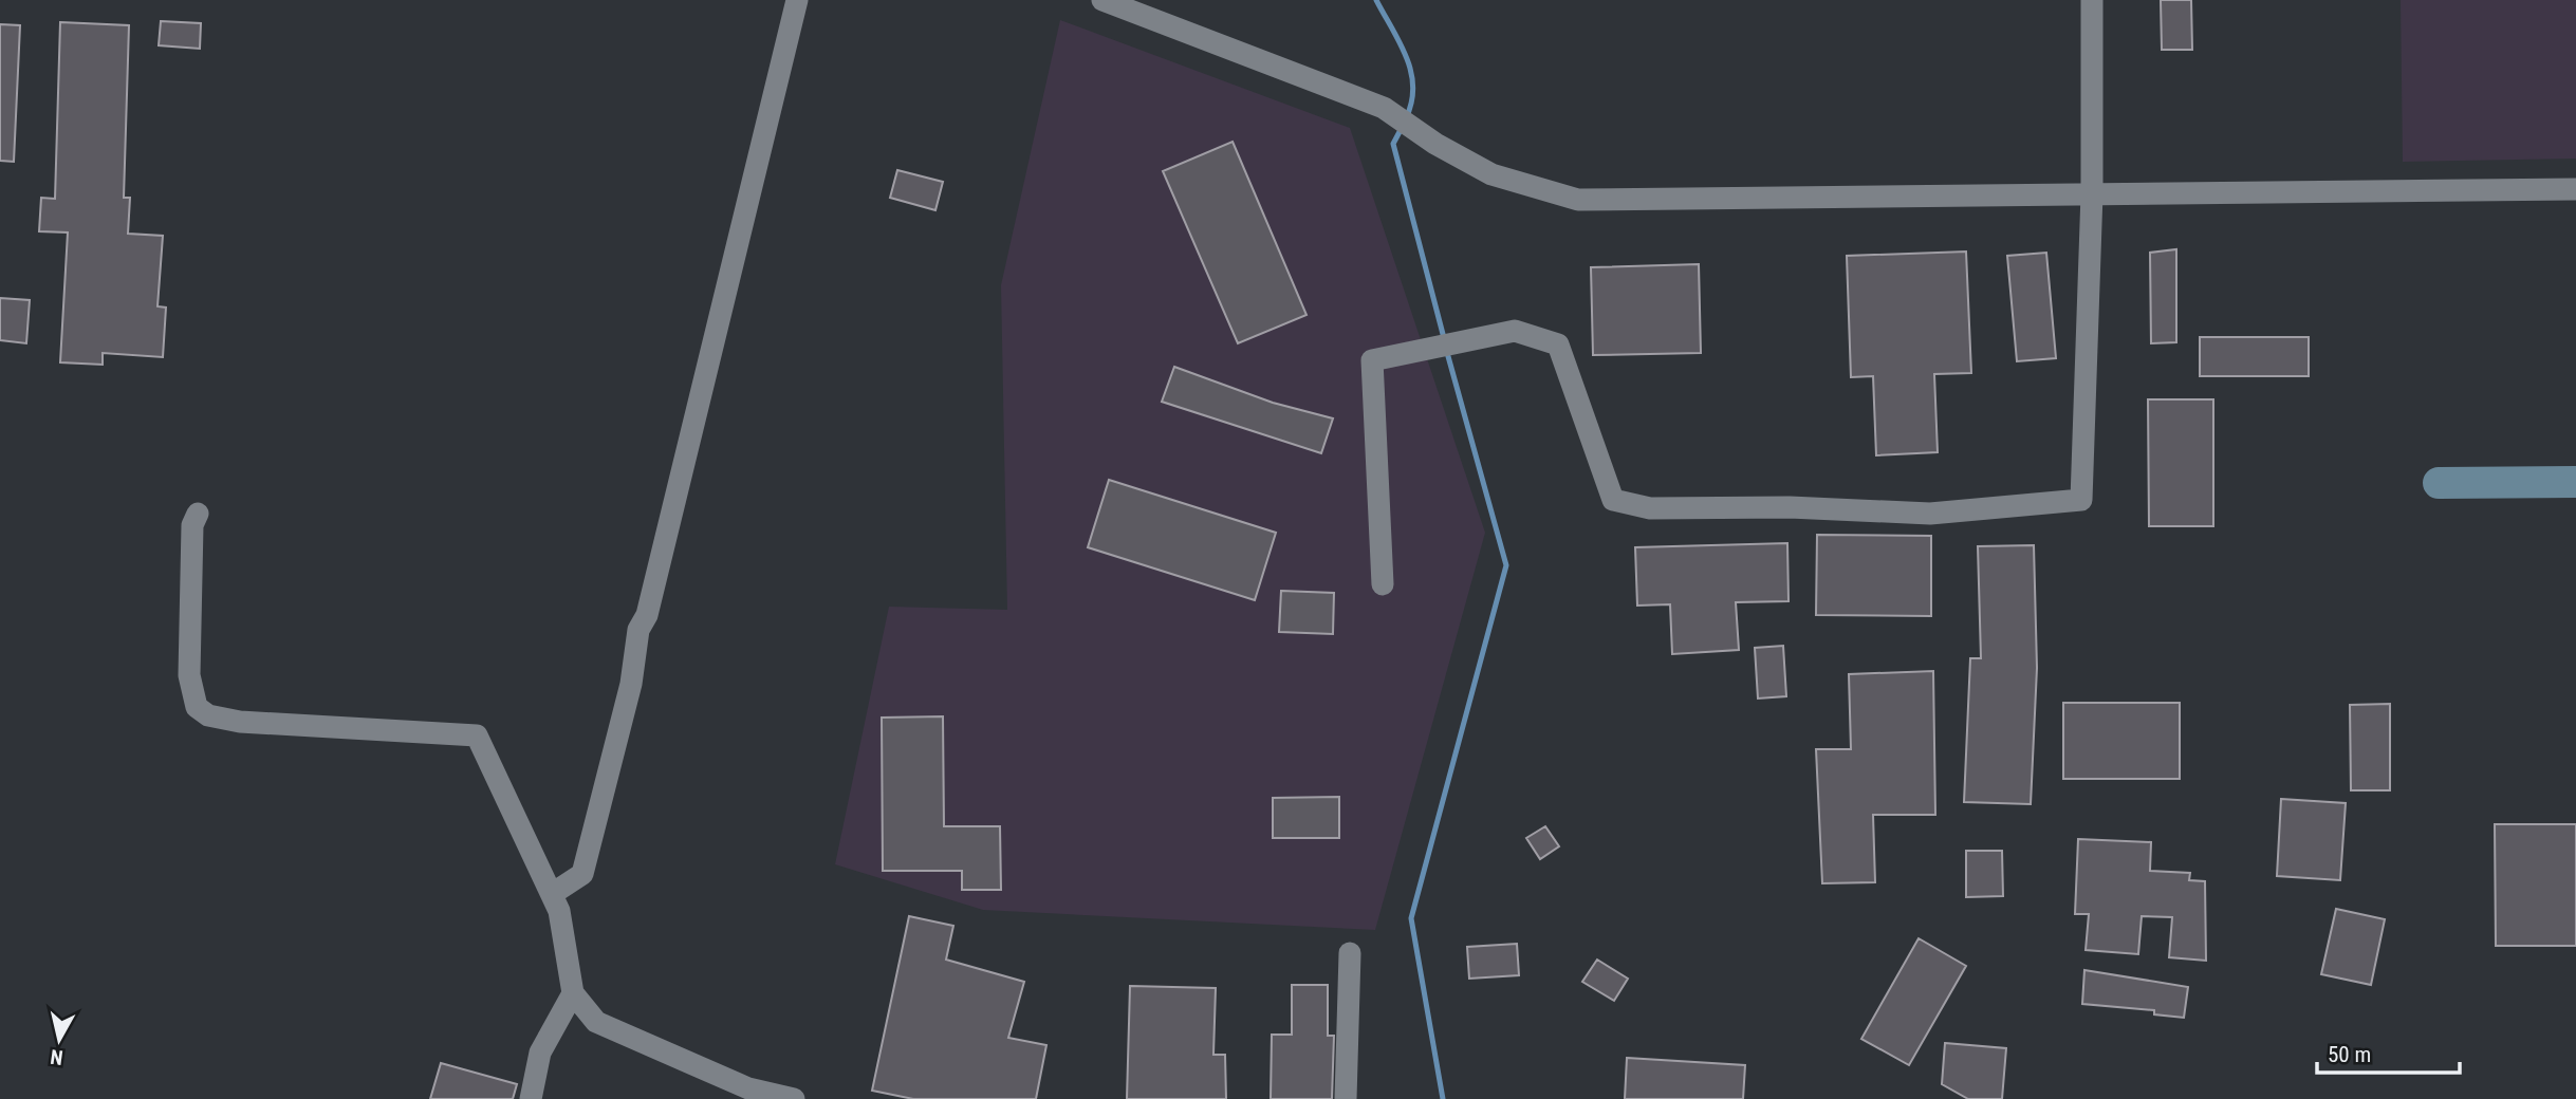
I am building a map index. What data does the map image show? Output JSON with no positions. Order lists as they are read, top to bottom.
{
  "scale_bar": "50 m",
  "north": "bottom"
}
